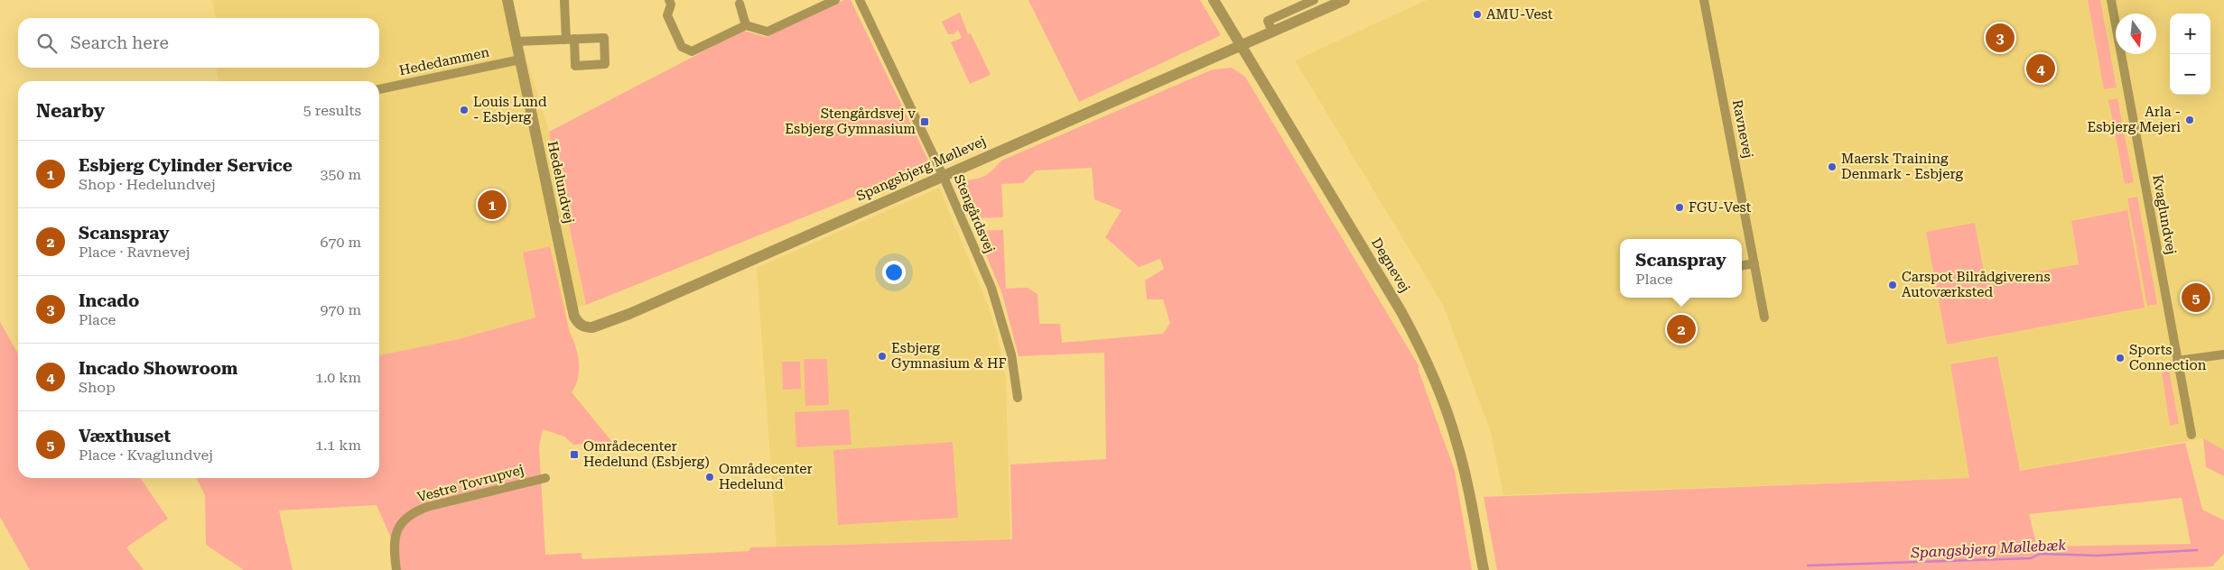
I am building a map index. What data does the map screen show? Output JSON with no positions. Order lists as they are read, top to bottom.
{
  "streets": {
    "street": [
      "Hededammen",
      "Ravnevej",
      "Spangsbjerg Møllevej",
      "Hedelundvej",
      "Stengårdsvej",
      "Kvaglundvej",
      "Degnevej",
      "Vestre Tovrupvej"
    ]
  },
  "crossings": [
    ["Hededammen", "Hedelundvej"],
    ["Spangsbjerg Møllevej", "Hedelundvej"],
    ["Spangsbjerg Møllevej", "Stengårdsvej"],
    ["Spangsbjerg Møllevej", "Degnevej"]
  ],
  "water": ["Spangsbjerg Møllebæk"],
  "places": {
    "other": [
      "AMU-Vest",
      "Louis Lund - Esbjerg",
      "Arla - Esbjerg Mejeri",
      "Maersk Training Denmark - Esbjerg",
      "FGU-Vest",
      "Carspot Bilrådgiverens Autoværksted",
      "Esbjerg Gymnasium & HF",
      "Sports Connection",
      "Områdecenter Hedelund"
    ],
    "transit": ["Stengårdsvej v Esbjerg Gymnasium", "Områdecenter Hedelund (Esbjerg)"]
  },
  "north": "bottom",
  "page": {
    "map_buttons": ["+", "−"],
    "search": "Search here",
    "pins": [
      "3",
      "4",
      "1",
      "5",
      "2"
    ],
    "heading": ["Nearby", "5 results"],
    "list": [
      {
        "mark": "1",
        "name": "Esbjerg Cylinder Service",
        "note": "Shop · Hedelundvej",
        "value": "350 m"
      },
      {
        "mark": "2",
        "name": "Scanspray",
        "note": "Place · Ravnevej",
        "value": "670 m"
      },
      {
        "mark": "3",
        "name": "Incado",
        "note": "Place",
        "value": "970 m"
      },
      {
        "mark": "4",
        "name": "Incado Showroom",
        "note": "Shop",
        "value": "1.0 km"
      },
      {
        "mark": "5",
        "name": "Væxthuset",
        "note": "Place · Kvaglundvej",
        "value": "1.1 km"
      }
    ],
    "popup": ["Scanspray", "Place"]
  }
}
